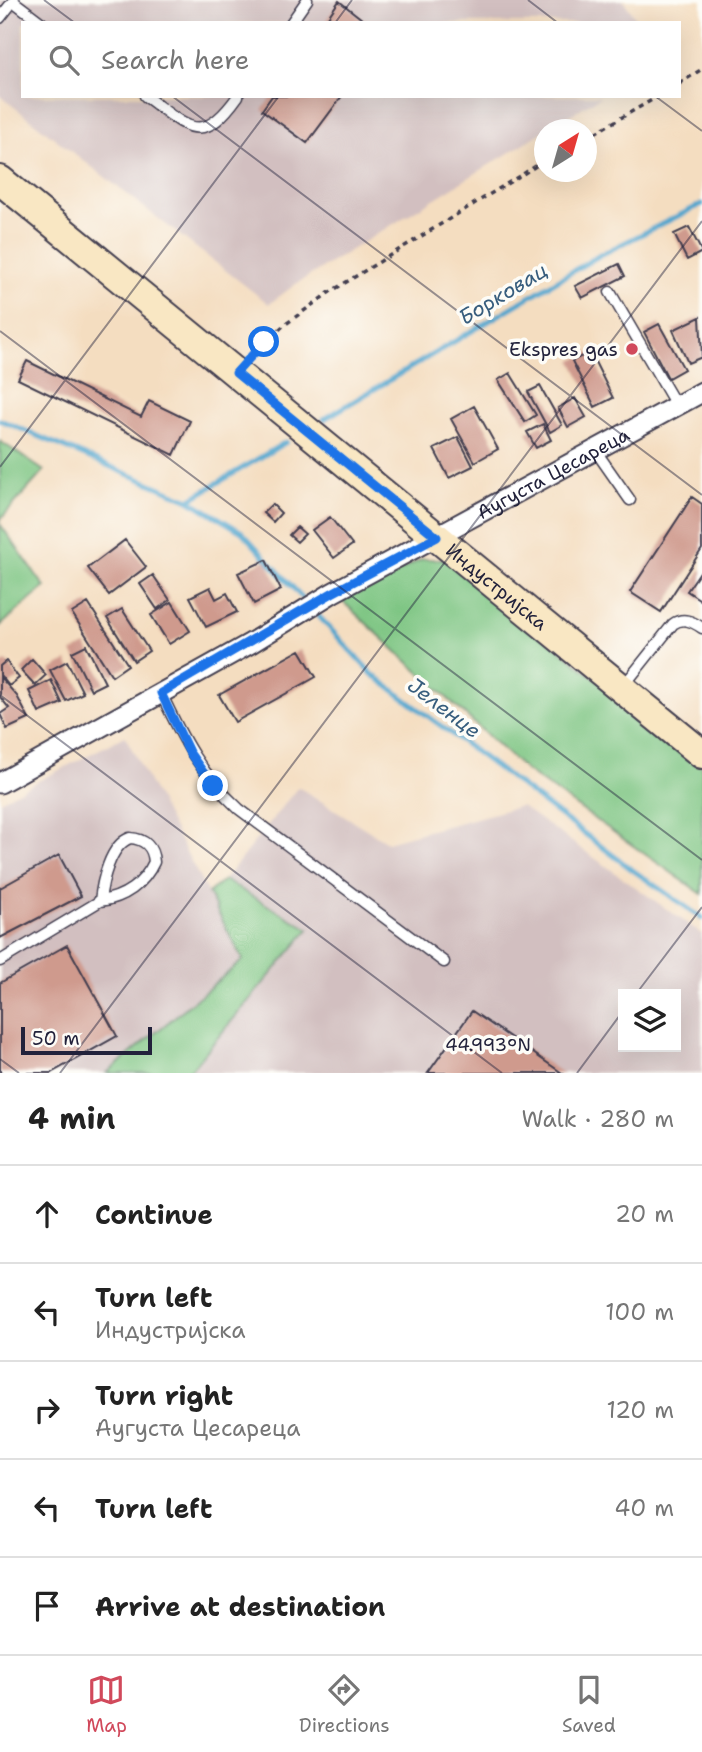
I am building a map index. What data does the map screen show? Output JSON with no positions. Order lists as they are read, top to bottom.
{
  "streets": {
    "main road": ["Индустријска"],
    "street": ["Аугуста Цесареца"]
  },
  "crossings": [
    ["Аугуста Цесареца", "Индустријска"]
  ],
  "water": ["Борковац", "Јеленце"],
  "places": ["Ekspres gas"],
  "scale_bar": "50 m",
  "north": "top right",
  "page": {
    "search": "Search here",
    "scale": "50 m",
    "heading": ["4 min", "Walk · 280 m"],
    "list": [
      ["Continue", "20 m"],
      ["Turn left", "Индустријска", "100 m"],
      ["Turn right", "Аугуста Цесареца", "120 m"],
      ["Turn left", "40 m"],
      "Arrive at destination"
    ],
    "nav": ["Map", "Directions", "Saved"]
  },
  "coordinates": ["44.993°N"]
}
